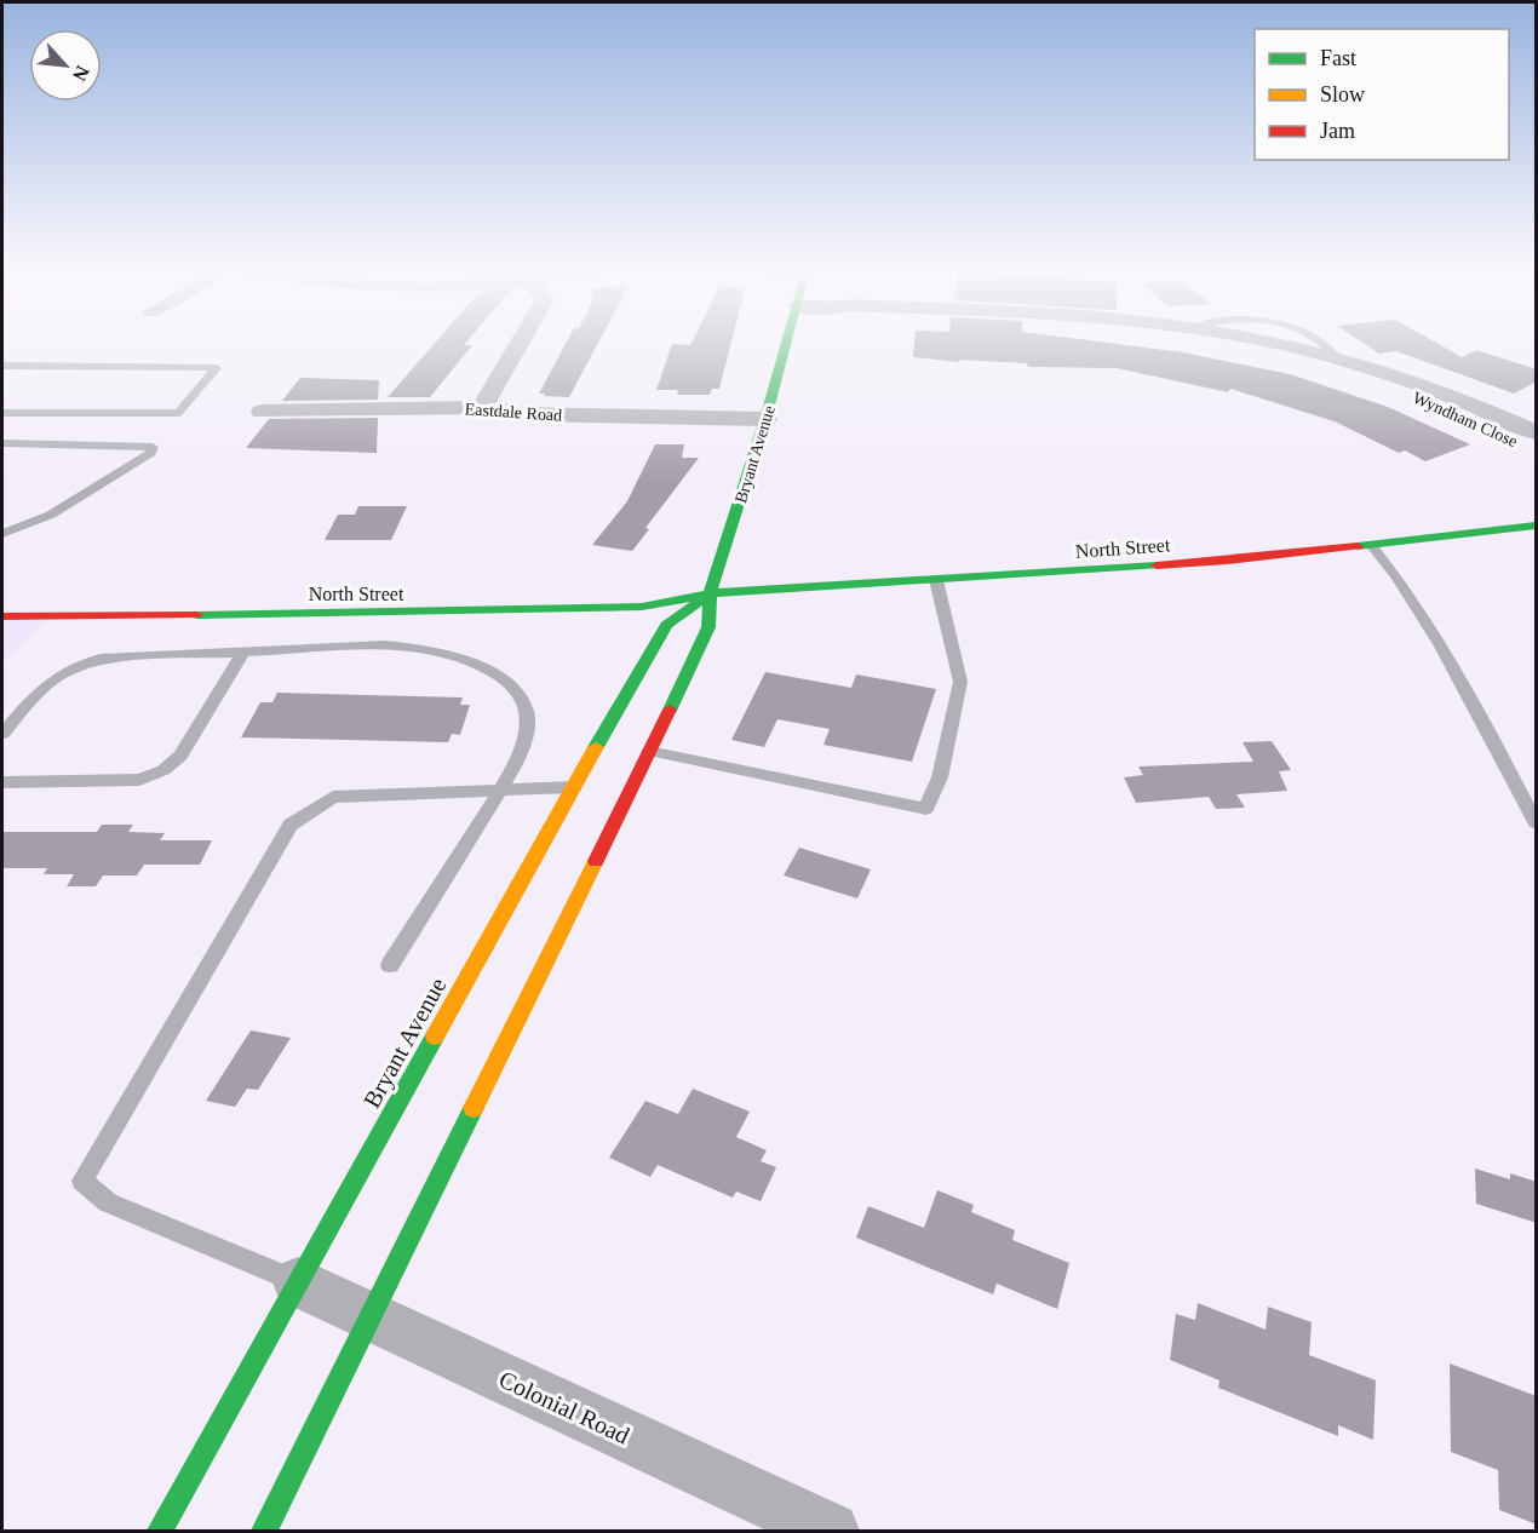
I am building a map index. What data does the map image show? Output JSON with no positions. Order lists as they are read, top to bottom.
{
  "streets": {
    "main road": ["Bryant Avenue", "North Street"],
    "street": ["Eastdale Road", "Wyndham Close", "Colonial Road"]
  },
  "crossings": [
    ["Eastdale Road", "Bryant Avenue"],
    ["Bryant Avenue", "North Street"],
    ["Bryant Avenue", "Colonial Road"]
  ],
  "legend": ["Fast", "Slow", "Jam"],
  "north": "bottom right"
}
